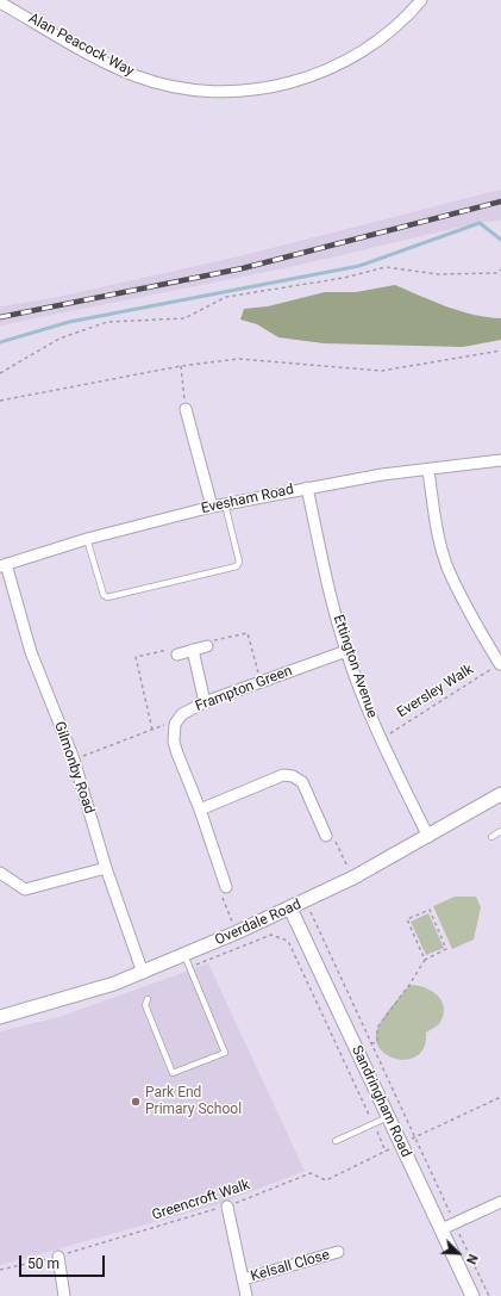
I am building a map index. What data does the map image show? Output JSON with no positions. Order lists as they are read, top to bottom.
{
  "streets": {
    "street": [
      "Alan Peacock Way",
      "Evesham Road",
      "Ettington Avenue",
      "Frampton Green",
      "Gilmonby Road",
      "Overdale Road",
      "Sandringham Road",
      "Kelsall Close"
    ],
    "path": ["Eversley Walk", "Greencroft Walk"]
  },
  "crossings": [
    ["Evesham Road", "Ettington Avenue"],
    ["Evesham Road", "Gilmonby Road"],
    ["Ettington Avenue", "Frampton Green"],
    ["Ettington Avenue", "Eversley Walk"],
    ["Ettington Avenue", "Overdale Road"],
    ["Gilmonby Road", "Overdale Road"],
    ["Overdale Road", "Sandringham Road"],
    ["Sandringham Road", "Greencroft Walk"]
  ],
  "places": ["Park End Primary School"],
  "scale_bar": "50 m",
  "north": "bottom right"
}
